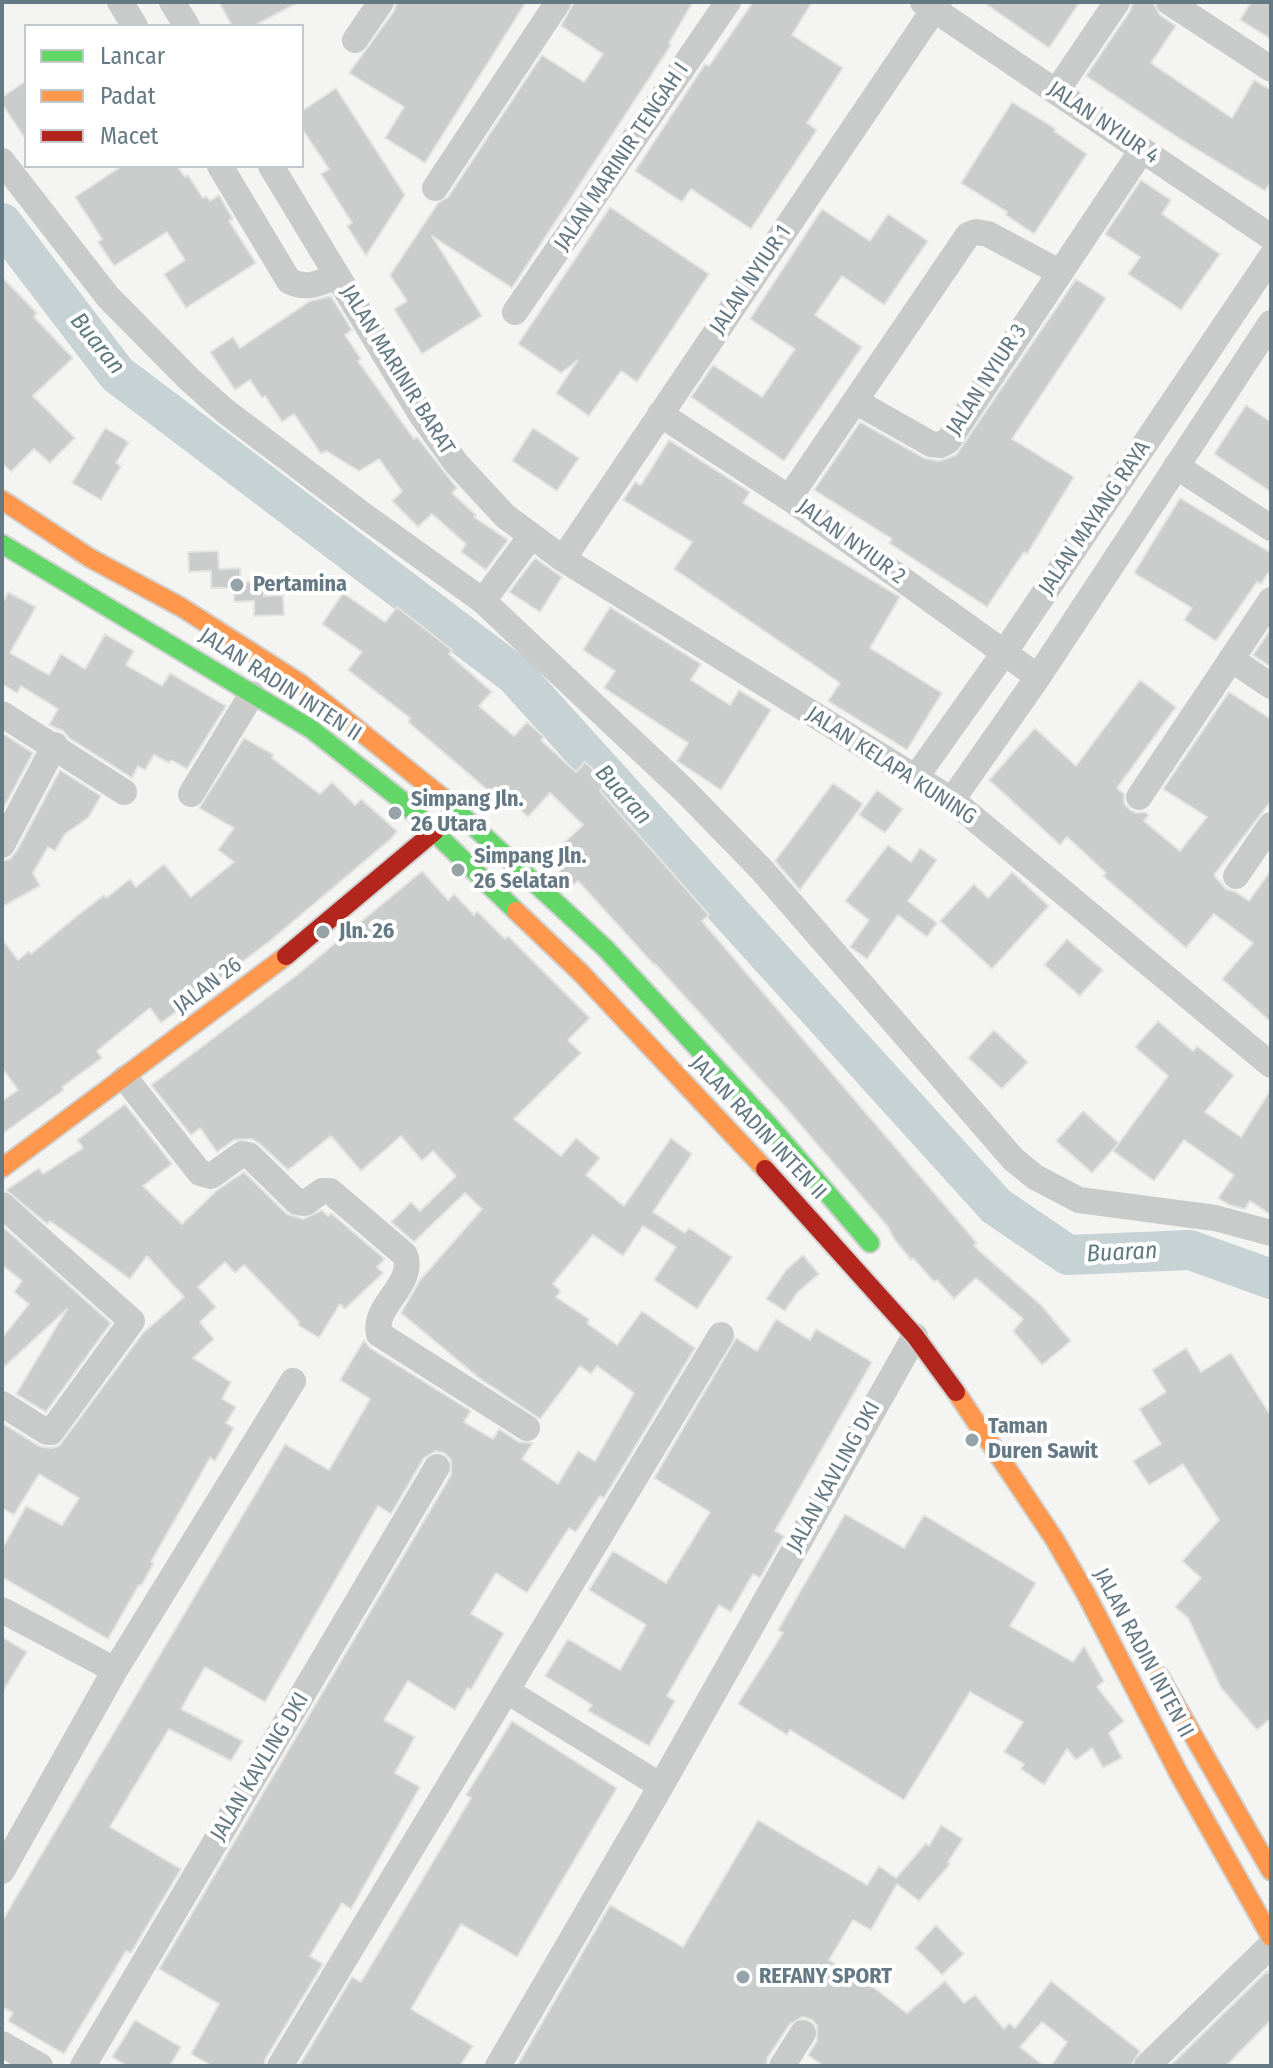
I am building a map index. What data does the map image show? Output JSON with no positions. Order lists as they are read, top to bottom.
{
  "streets": {
    "main road": ["JALAN RADIN INTEN II", "JALAN 26"],
    "street": [
      "JALAN NYIUR 4",
      "JALAN MARINIR TENGAH I",
      "JALAN NYIUR 1",
      "JALAN MARINIR BARAT",
      "JALAN NYIUR 3",
      "JALAN MAYANG RAYA",
      "JALAN NYIUR 2",
      "JALAN KELAPA KUNING",
      "JALAN KAVLING DKI"
    ]
  },
  "crossings": [
    ["JALAN NYIUR 4", "JALAN NYIUR 1"],
    ["JALAN NYIUR 4", "JALAN NYIUR 3"],
    ["JALAN NYIUR 1", "JALAN MARINIR BARAT"],
    ["JALAN NYIUR 1", "JALAN NYIUR 2"],
    ["JALAN NYIUR 1", "JALAN KELAPA KUNING"],
    ["JALAN MARINIR BARAT", "JALAN KELAPA KUNING"],
    ["JALAN MAYANG RAYA", "JALAN NYIUR 2"],
    ["JALAN MAYANG RAYA", "JALAN KELAPA KUNING"],
    ["JALAN RADIN INTEN II", "JALAN 26"],
    ["JALAN RADIN INTEN II", "JALAN KAVLING DKI"]
  ],
  "water": ["Buaran"],
  "places": [
    "Pertamina",
    "Simpang Jln. 26 Utara",
    "Simpang Jln. 26 Selatan",
    "Jln. 26",
    "Taman Duren Sawit",
    "REFANY SPORT"
  ],
  "legend": ["Lancar", "Padat", "Macet"]
}
